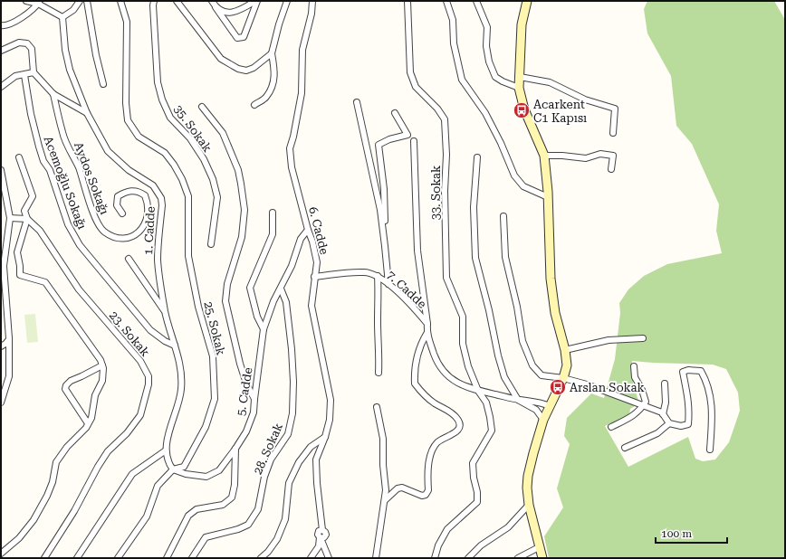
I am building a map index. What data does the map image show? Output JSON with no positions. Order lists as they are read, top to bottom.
{
  "streets": {
    "street": [
      "35. Sokak",
      "Aydos Sokağı",
      "Acemoğlu Sokağı",
      "33. Sokak",
      "1. Cadde",
      "6. Cadde",
      "7. Cadde",
      "25. Sokak",
      "23. Sokak",
      "5. Cadde",
      "28. Sokak"
    ]
  },
  "crossings": [
    ["Acemoğlu Sokağı", "1. Cadde"],
    ["33. Sokak", "7. Cadde"],
    ["6. Cadde", "7. Cadde"],
    ["6. Cadde", "5. Cadde"],
    ["25. Sokak", "5. Cadde"],
    ["5. Cadde", "28. Sokak"]
  ],
  "places": {
    "bus stop": ["Acarkent C1 Kapısı", "Arslan Sokak"]
  },
  "scale_bar": "100 m"
}
